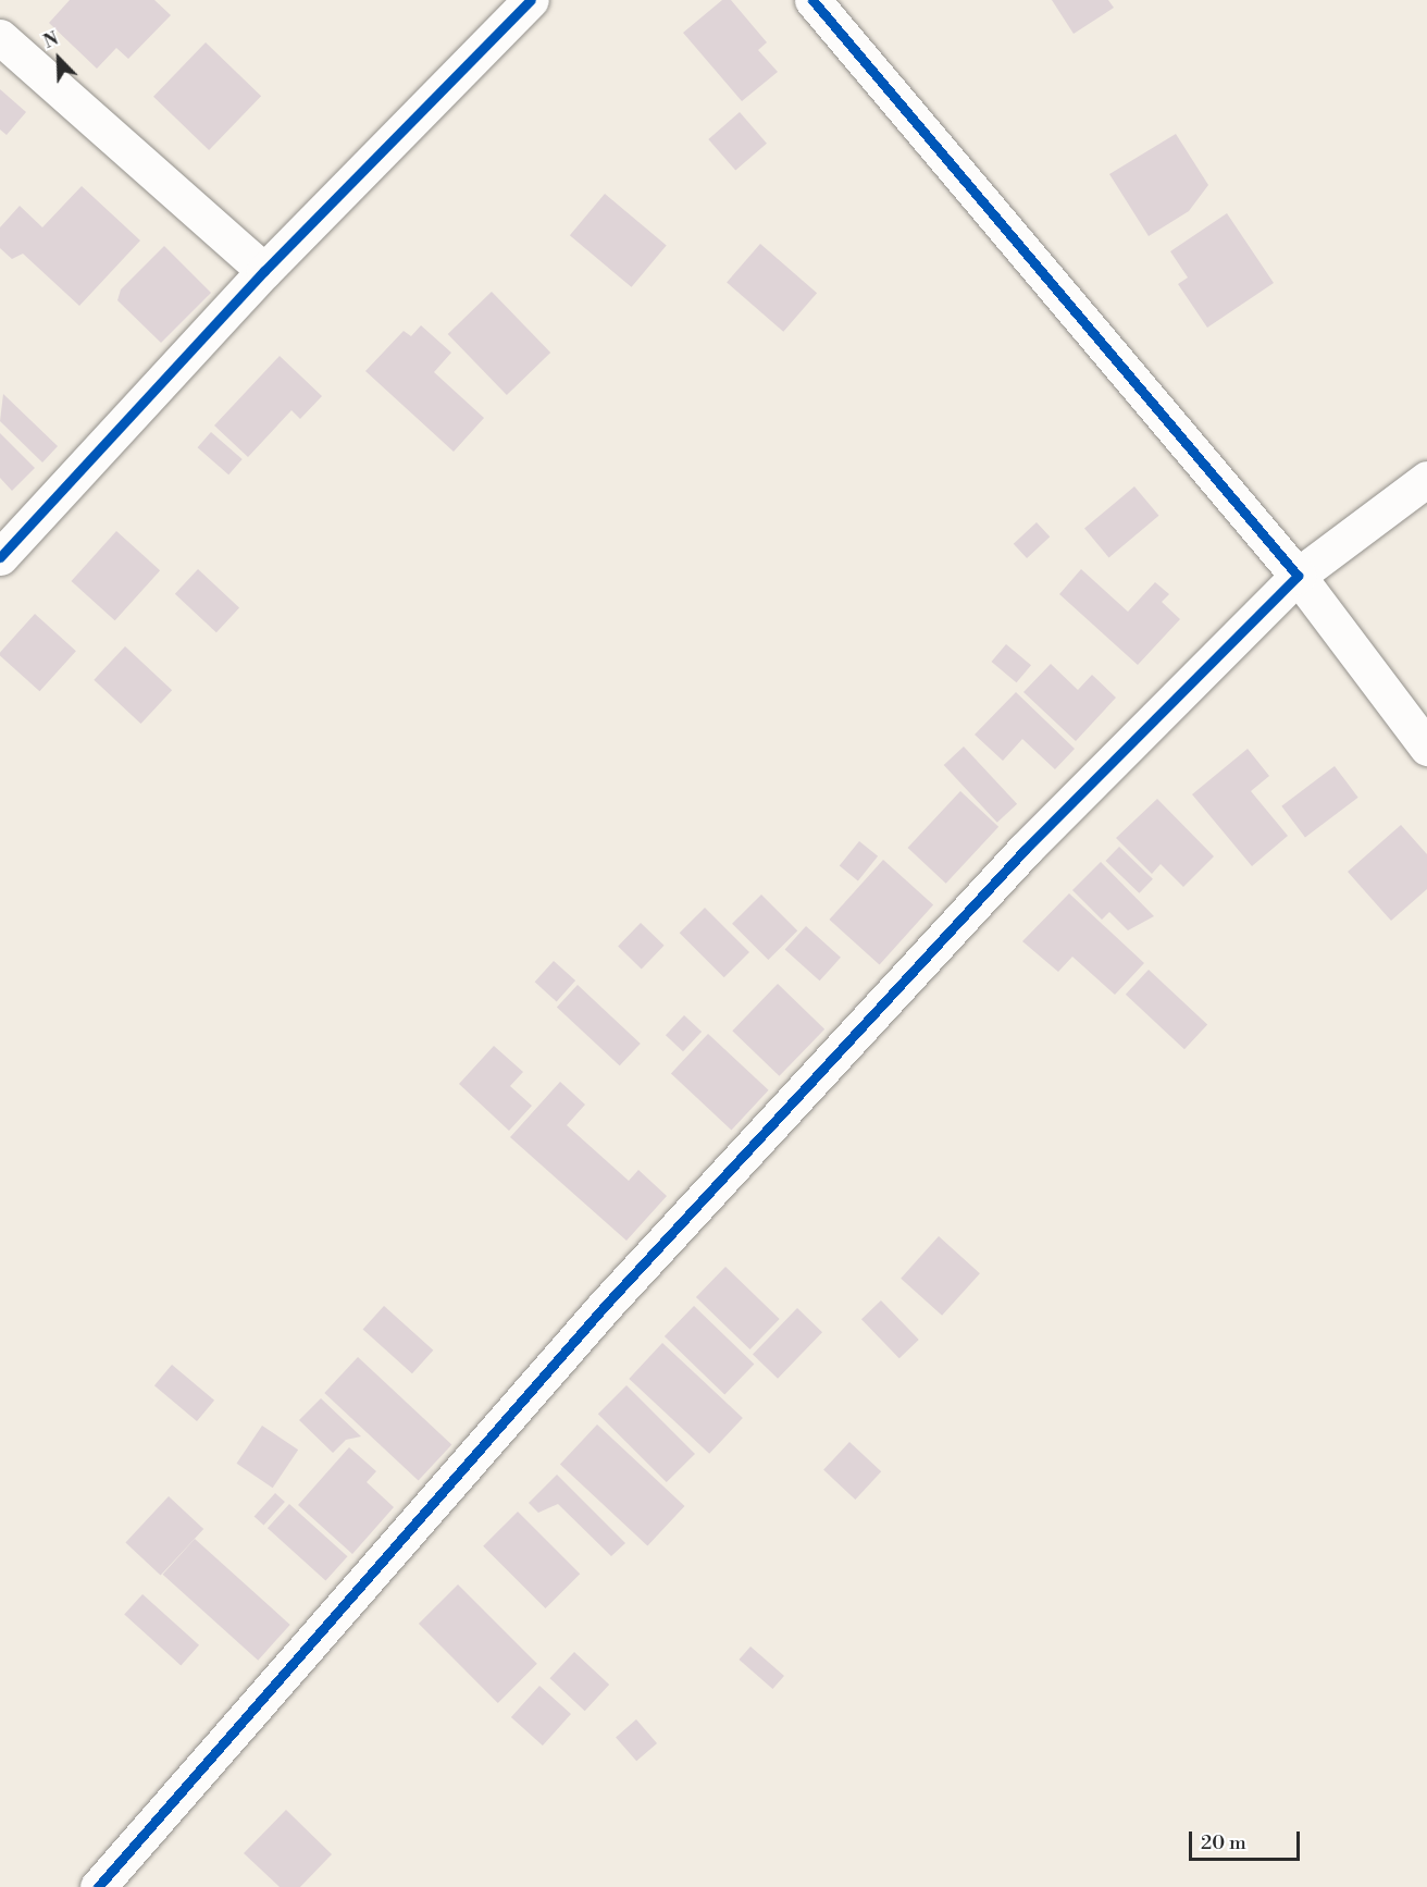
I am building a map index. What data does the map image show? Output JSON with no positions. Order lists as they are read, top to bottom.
{
  "scale_bar": "20 m",
  "north": "top left"
}
